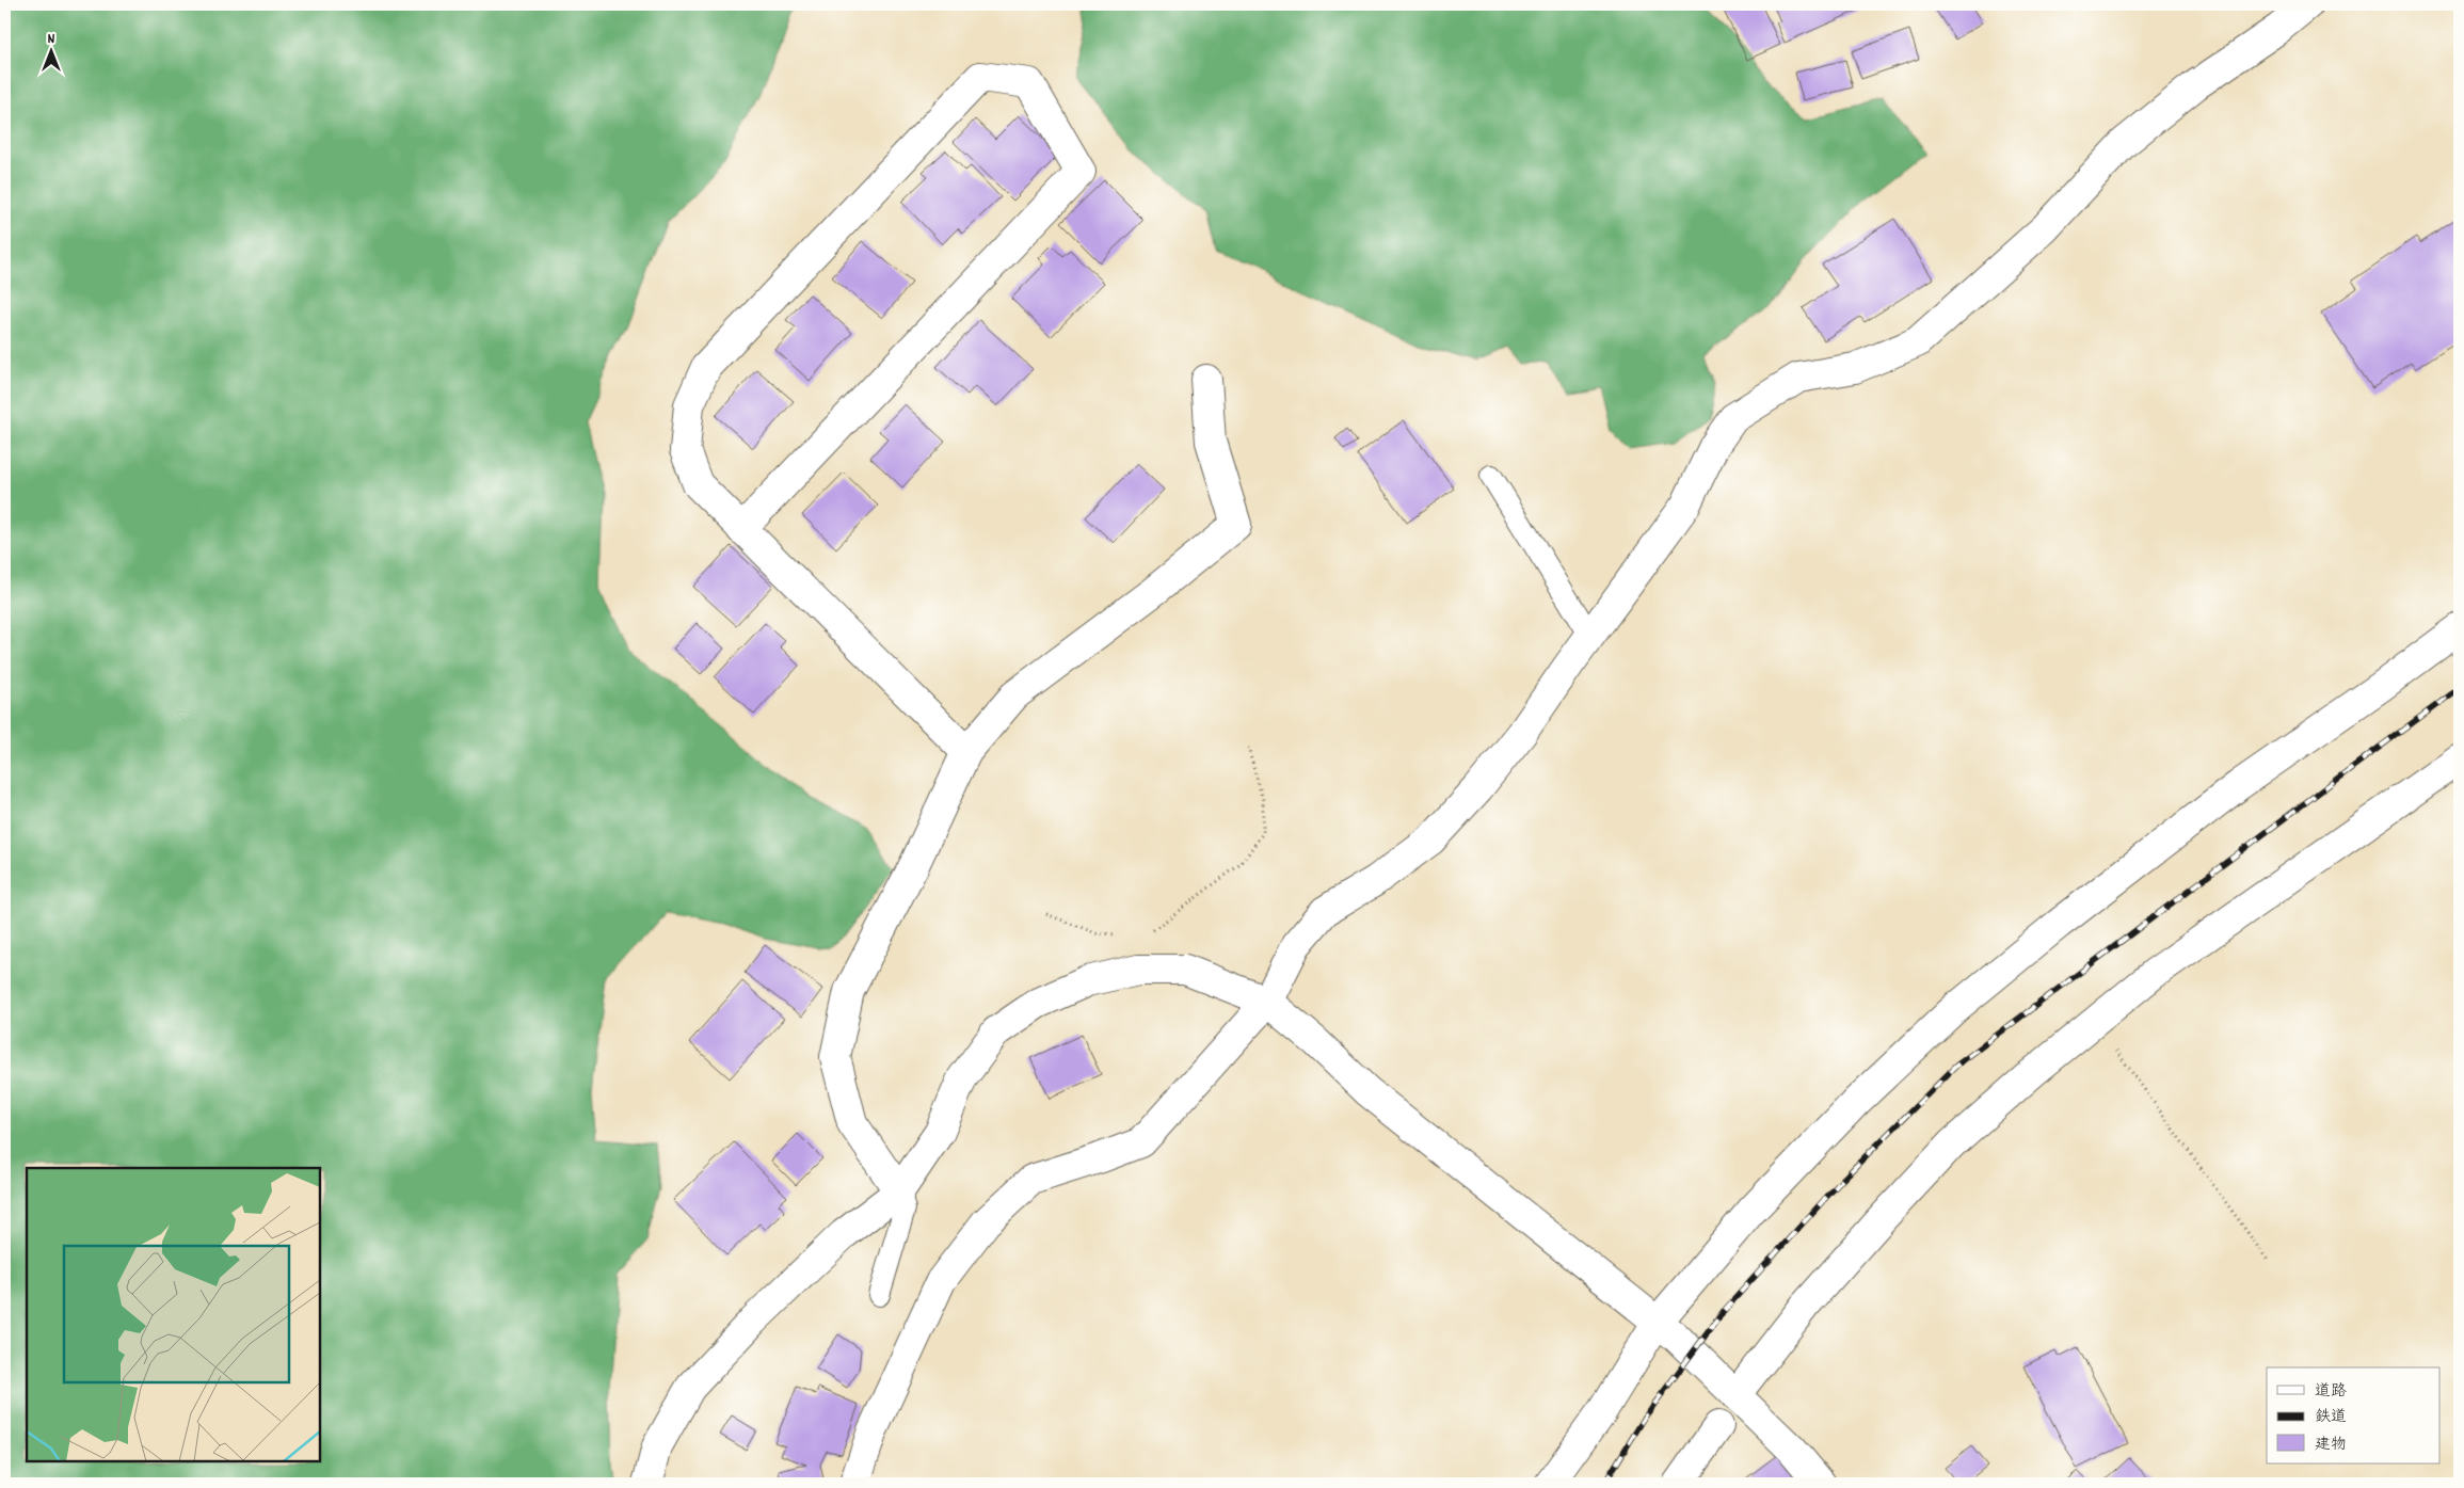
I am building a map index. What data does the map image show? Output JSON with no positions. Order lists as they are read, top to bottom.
{
  "legend": ["道路", "鉄道", "建物"],
  "north": "top"
}
